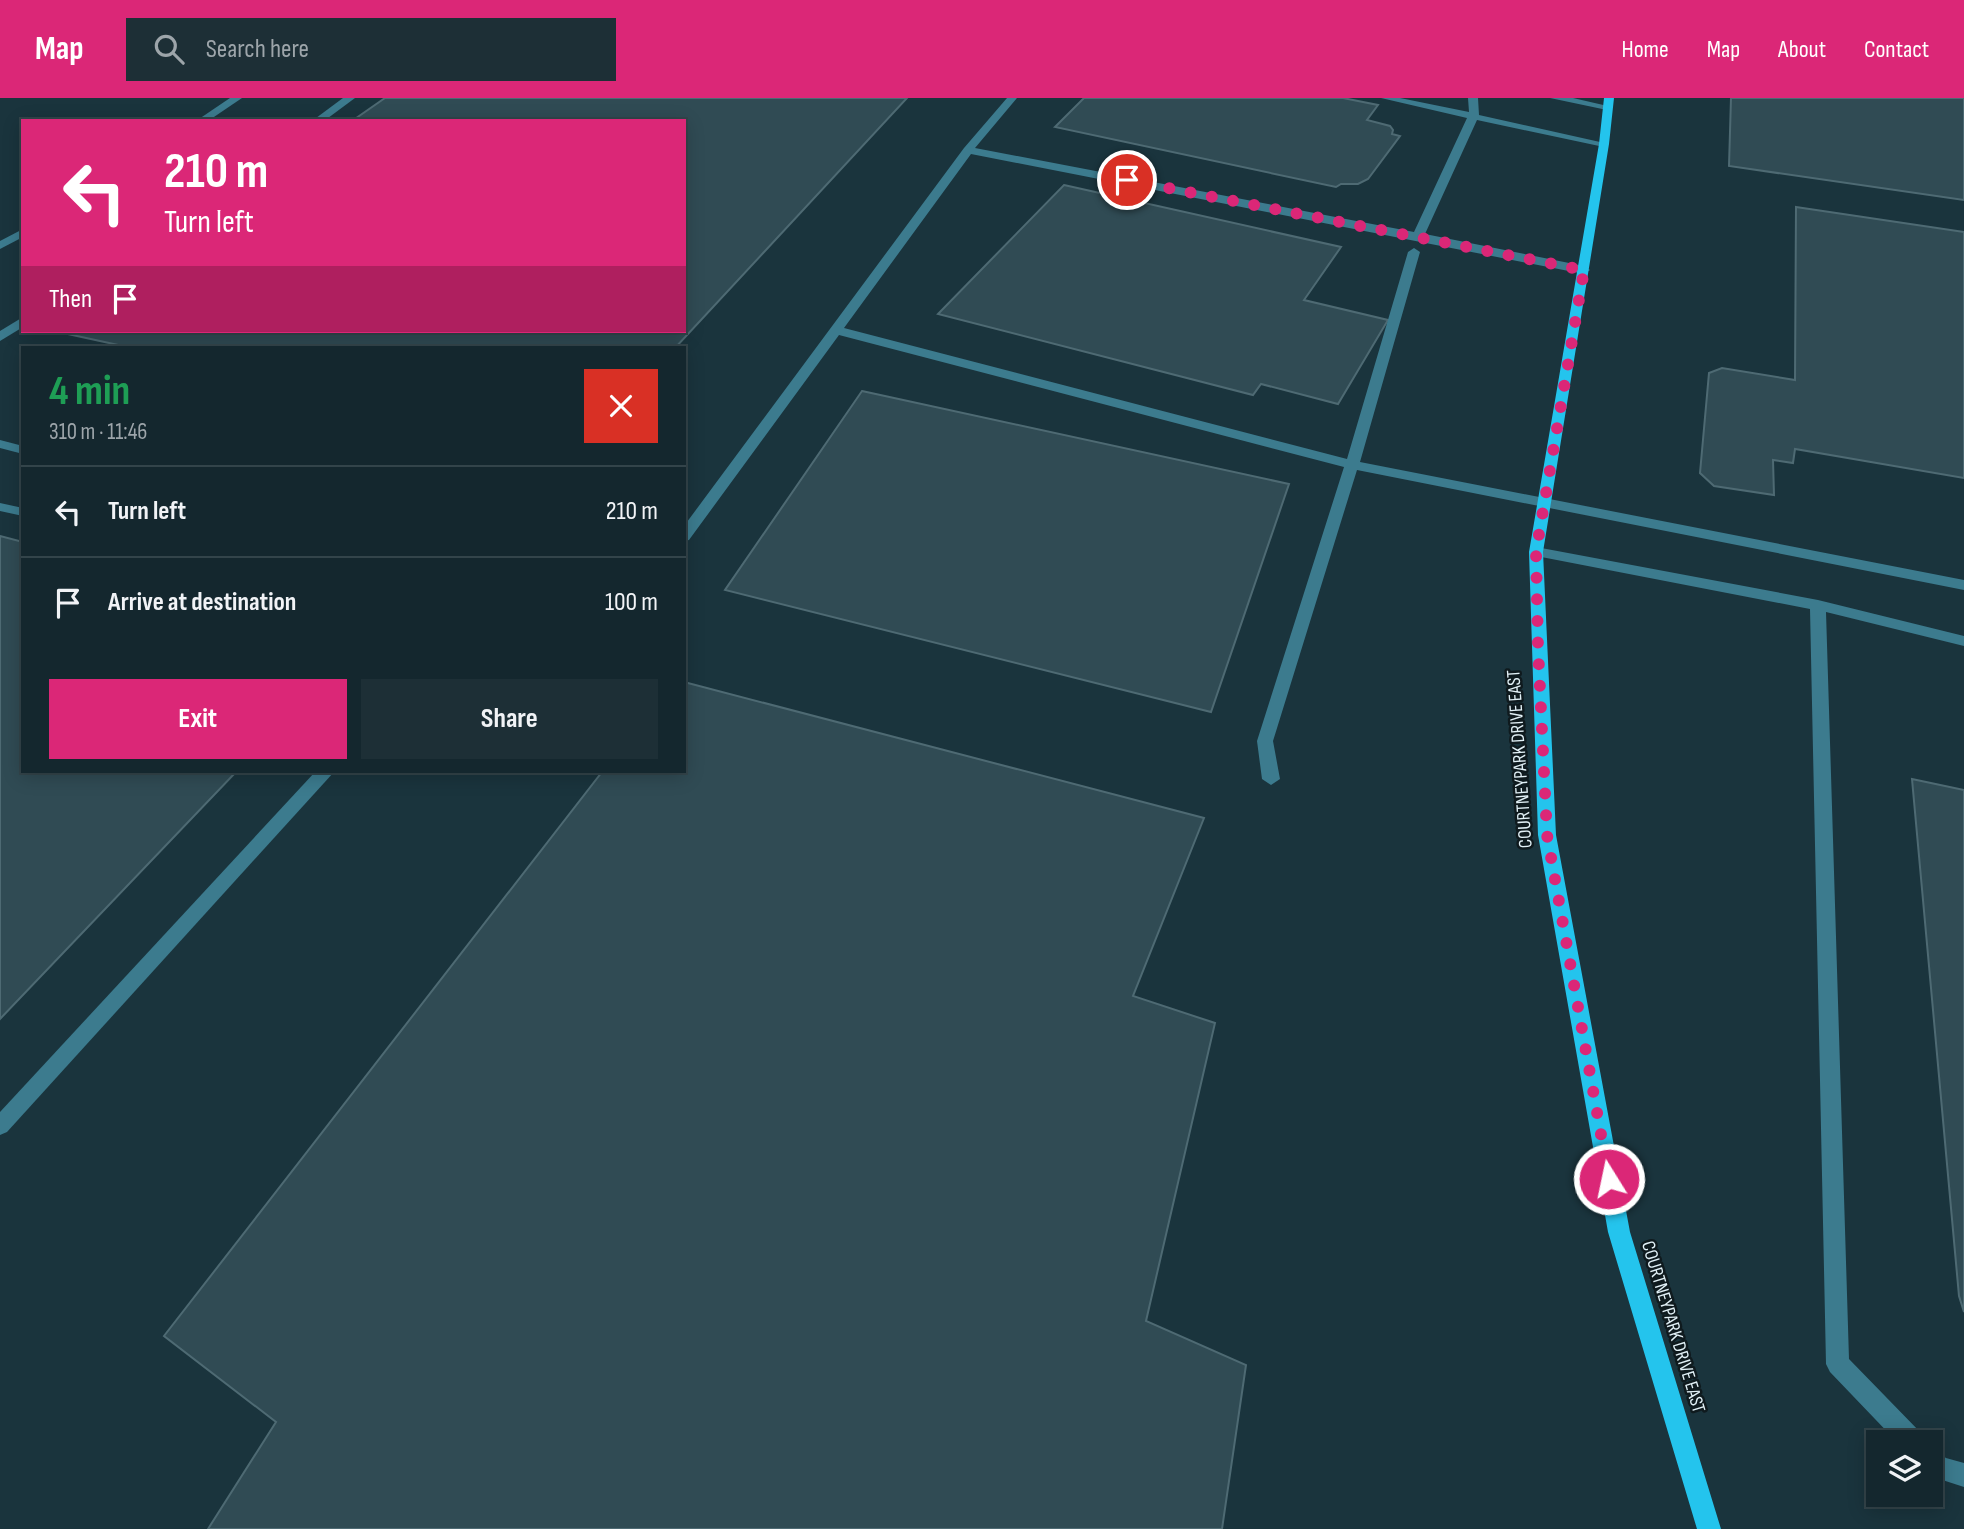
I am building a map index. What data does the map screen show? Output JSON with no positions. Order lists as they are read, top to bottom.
{
  "streets": {
    "main road": ["COURTNEYPARK DRIVE EAST"]
  },
  "page": {
    "header": "Map",
    "search": "Search here",
    "nav": [
      "Home",
      "Map",
      "About",
      "Contact"
    ],
    "turn": ["210 m", "Turn left"],
    "then": "Then",
    "heading": ["4 min", "310 m · 11:46"],
    "list": [
      {
        "name": "Turn left",
        "value": "210 m"
      },
      {
        "name": "Arrive at destination",
        "value": "100 m"
      }
    ],
    "buttons": ["Exit", "Share"]
  }
}
